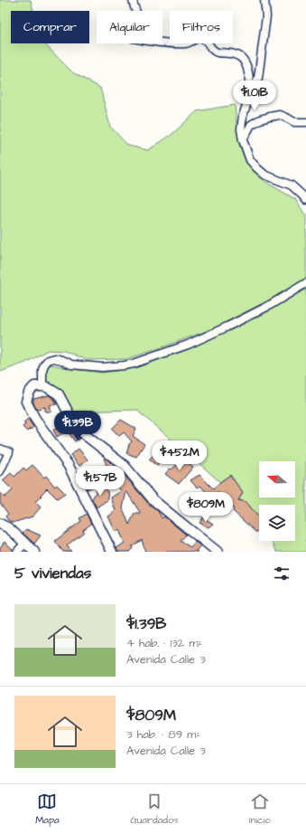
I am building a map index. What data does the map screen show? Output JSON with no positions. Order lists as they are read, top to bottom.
{
  "north": "left",
  "page": {
    "chip": ["Comprar", "Alquilar", "Filtros"],
    "price": [
      "$1.01B",
      "$1.39B",
      "$452M",
      "$1.57B",
      "$809M"
    ],
    "heading": "5 viviendas",
    "list": [
      {
        "name": "$1.39B",
        "note": "4 hab. · 132 m² · Avenida Calle 3"
      },
      {
        "name": "$809M",
        "note": "3 hab. · 89 m² · Avenida Calle 3"
      }
    ],
    "tabs": ["Mapa", "Guardados", "Inicio"]
  }
}
